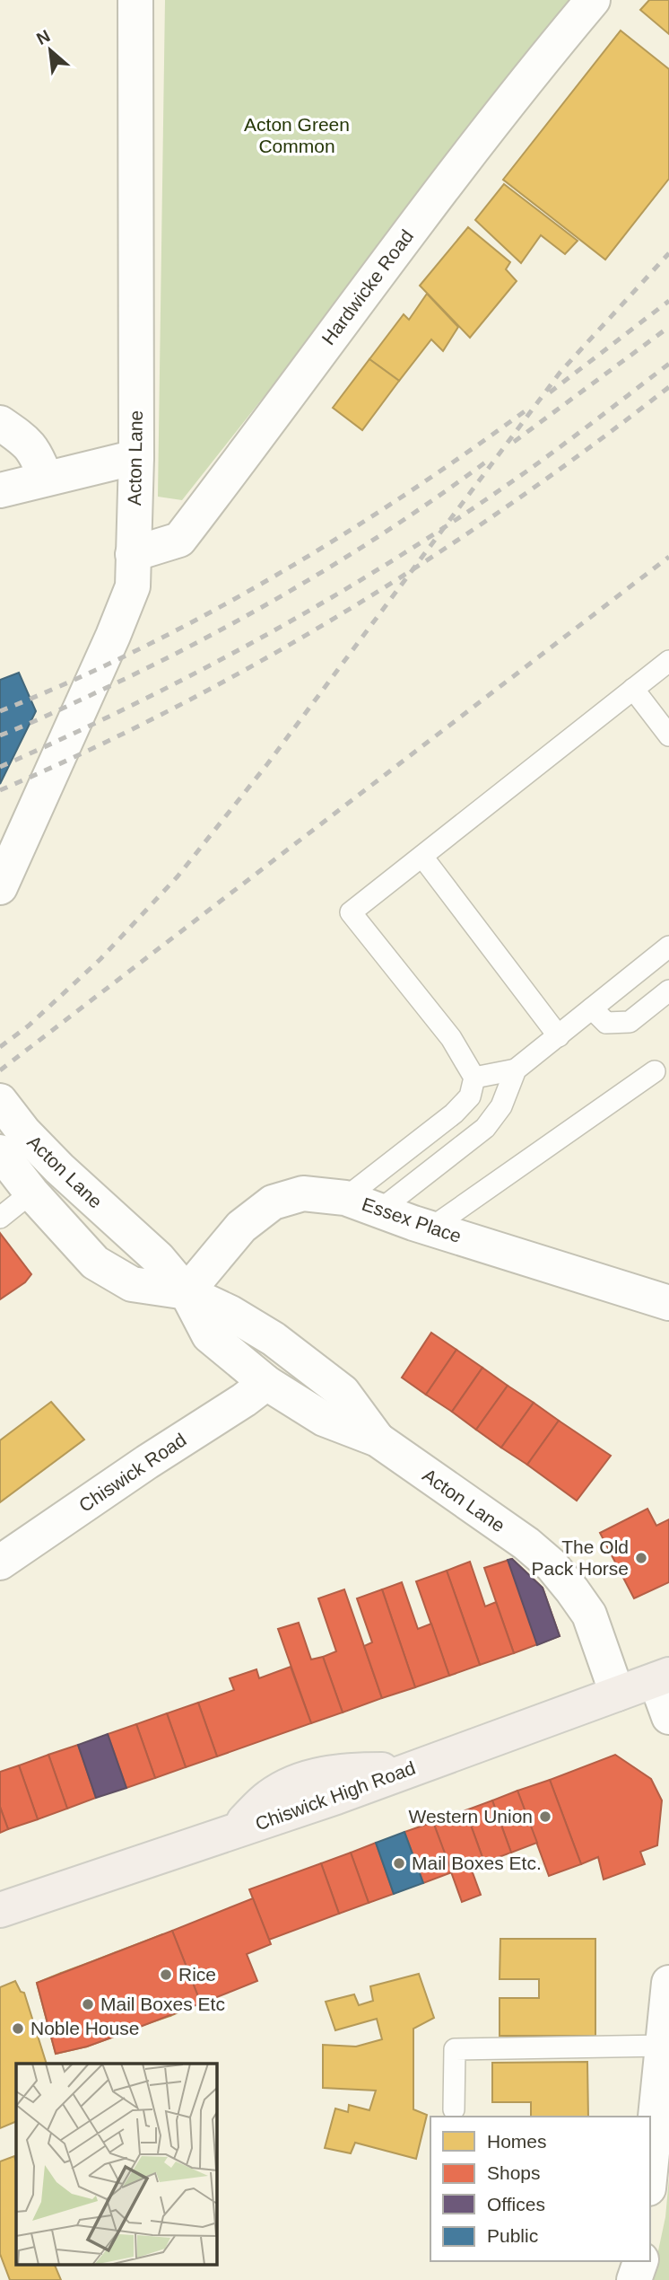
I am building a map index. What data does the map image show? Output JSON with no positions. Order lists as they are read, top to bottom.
{
  "streets": {
    "main road": [
      "Hardwicke Road",
      "Acton Lane",
      "Essex Place",
      "Chiswick Road",
      "Chiswick High Road"
    ]
  },
  "crossings": [
    ["Hardwicke Road", "Acton Lane"],
    ["Acton Lane", "Essex Place"],
    ["Acton Lane", "Chiswick Road"],
    ["Acton Lane", "Chiswick High Road"]
  ],
  "parks": ["Acton Green Common"],
  "places": [
    "The Old Pack Horse",
    "Western Union",
    "Mail Boxes Etc.",
    "Rice",
    "Mail Boxes Etc",
    "Noble House"
  ],
  "legend": [
    "Homes",
    "Shops",
    "Offices",
    "Public"
  ],
  "north": "top left"
}
